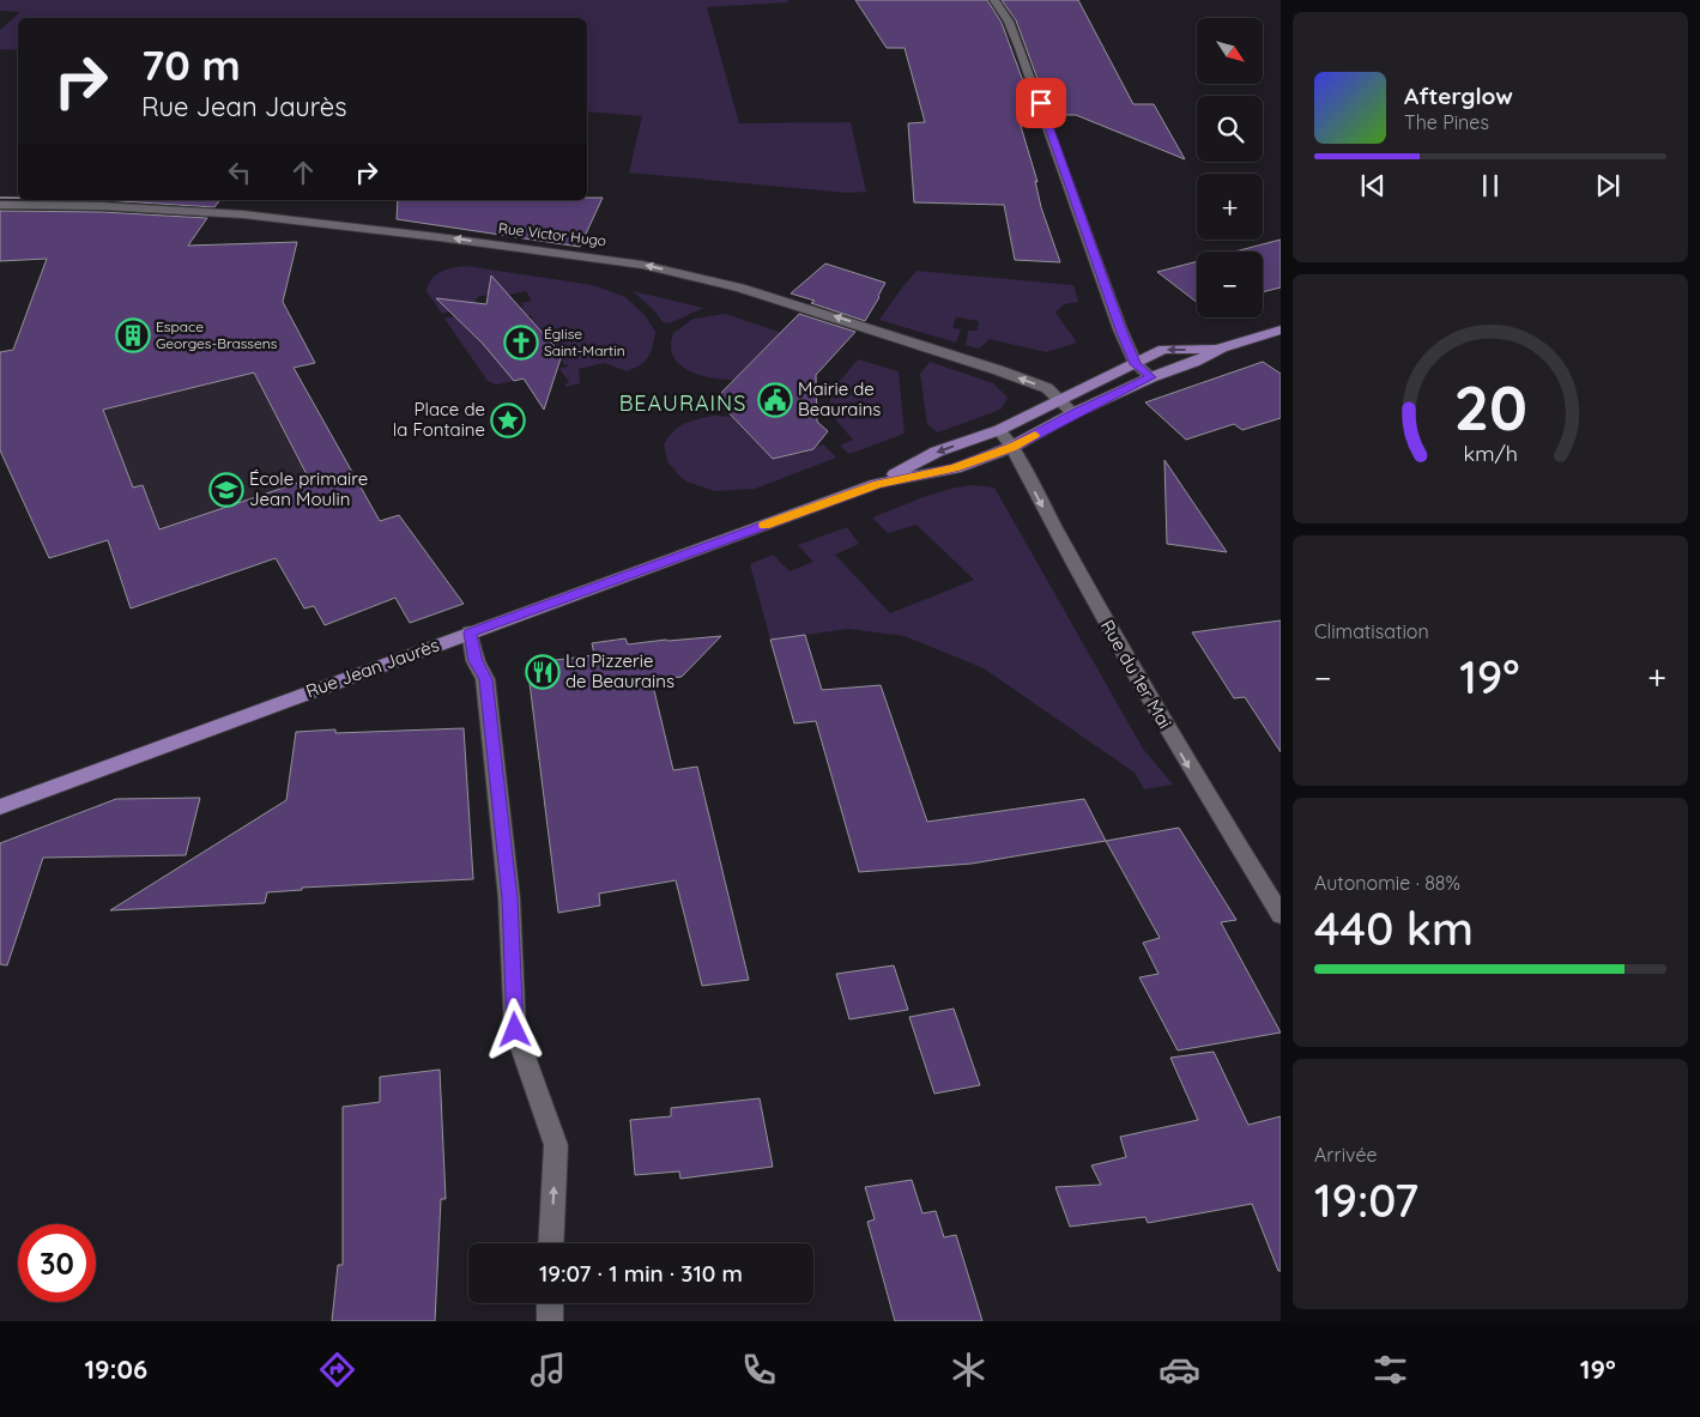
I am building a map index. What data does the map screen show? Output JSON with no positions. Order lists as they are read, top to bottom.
{
  "streets": {
    "main road": ["Rue Jean Jaurès"],
    "street": ["Rue Victor Hugo", "Rue du 1er Mai"]
  },
  "crossings": [
    ["Rue Victor Hugo", "Rue Jean Jaurès"],
    ["Rue Jean Jaurès", "Rue du 1er Mai"]
  ],
  "one_way": ["Rue Victor Hugo", "Rue du 1er Mai"],
  "districts": ["BEAURAINS"],
  "places": {
    "building": ["Espace Georges-Brassens"],
    "church": ["Église Saint-Martin"],
    "public building": ["Mairie de Beaurains"],
    "place": ["Place de la Fontaine"],
    "school or university": ["École primaire Jean Moulin"],
    "restaurant": ["La Pizzerie de Beaurains"]
  },
  "north": "bottom right",
  "page": {
    "map_buttons": ["+", "−"],
    "turn": ["70 m", "Rue Jean Jaurès"],
    "song": ["Afterglow", "The Pines"],
    "tile": [
      "Climatisation",
      ["Autonomie · 88%", "440 km"],
      ["Arrivée", "19:07"]
    ],
    "heat": ["−", "19°", "+"],
    "limit": "30",
    "trip": "19:07 · 1 min · 310 m",
    "tabs": ["19:06", "19°"],
    "gauge": ["20", "km/h"]
  }
}
